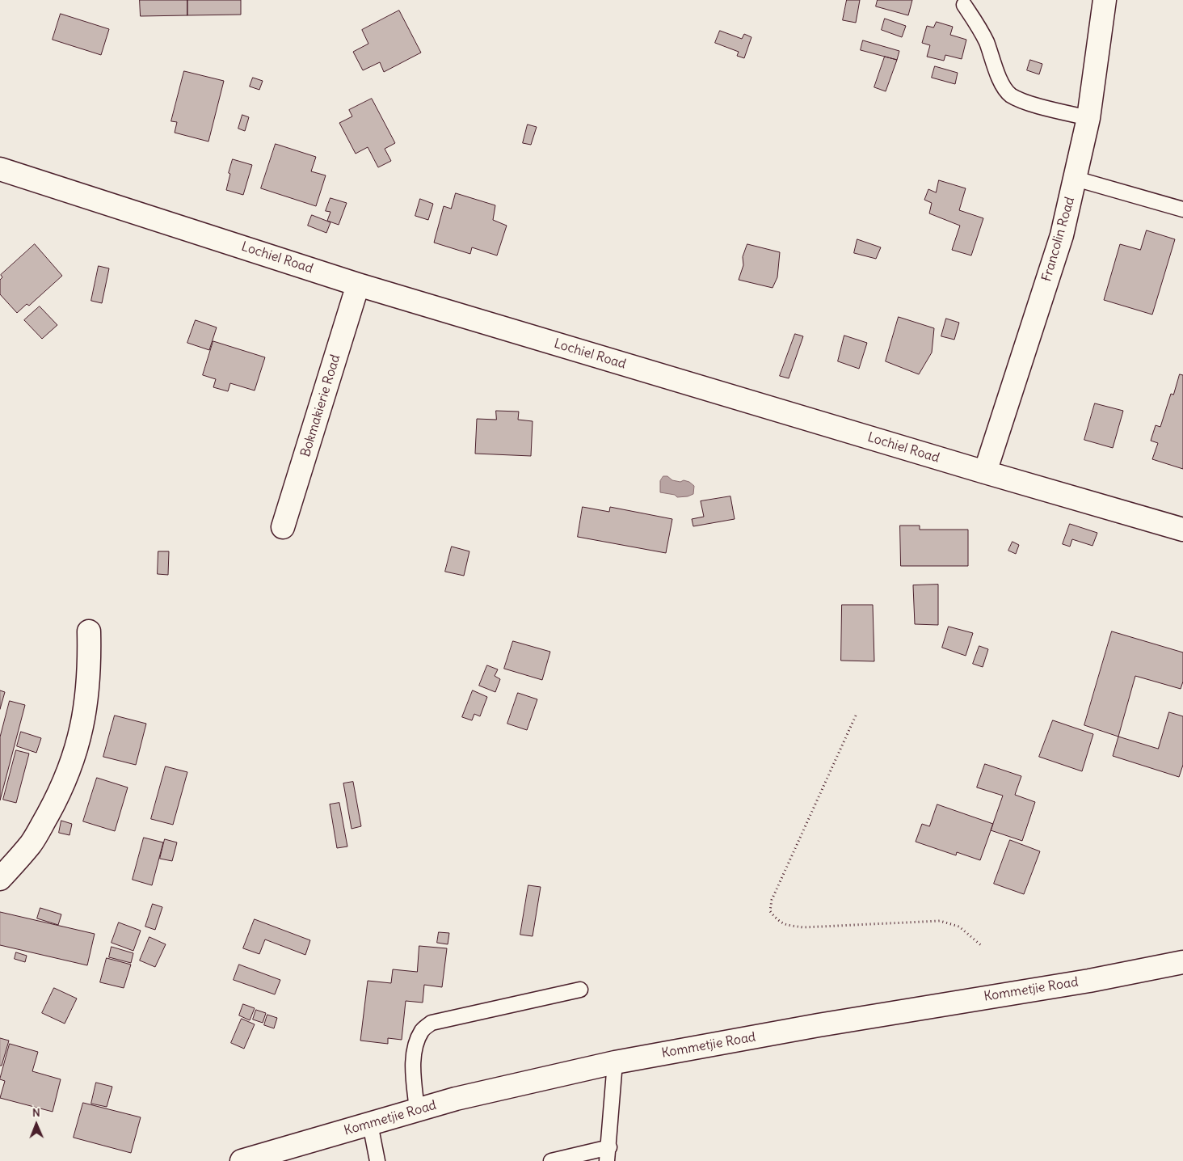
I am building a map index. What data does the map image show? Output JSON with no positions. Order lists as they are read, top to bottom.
{
  "streets": {
    "street": [
      "Francolin Road",
      "Lochiel Road",
      "Bokmakierie Road",
      "Kommetjie Road"
    ]
  },
  "crossings": [
    ["Francolin Road", "Lochiel Road"],
    ["Lochiel Road", "Bokmakierie Road"]
  ],
  "north": "top"
}
